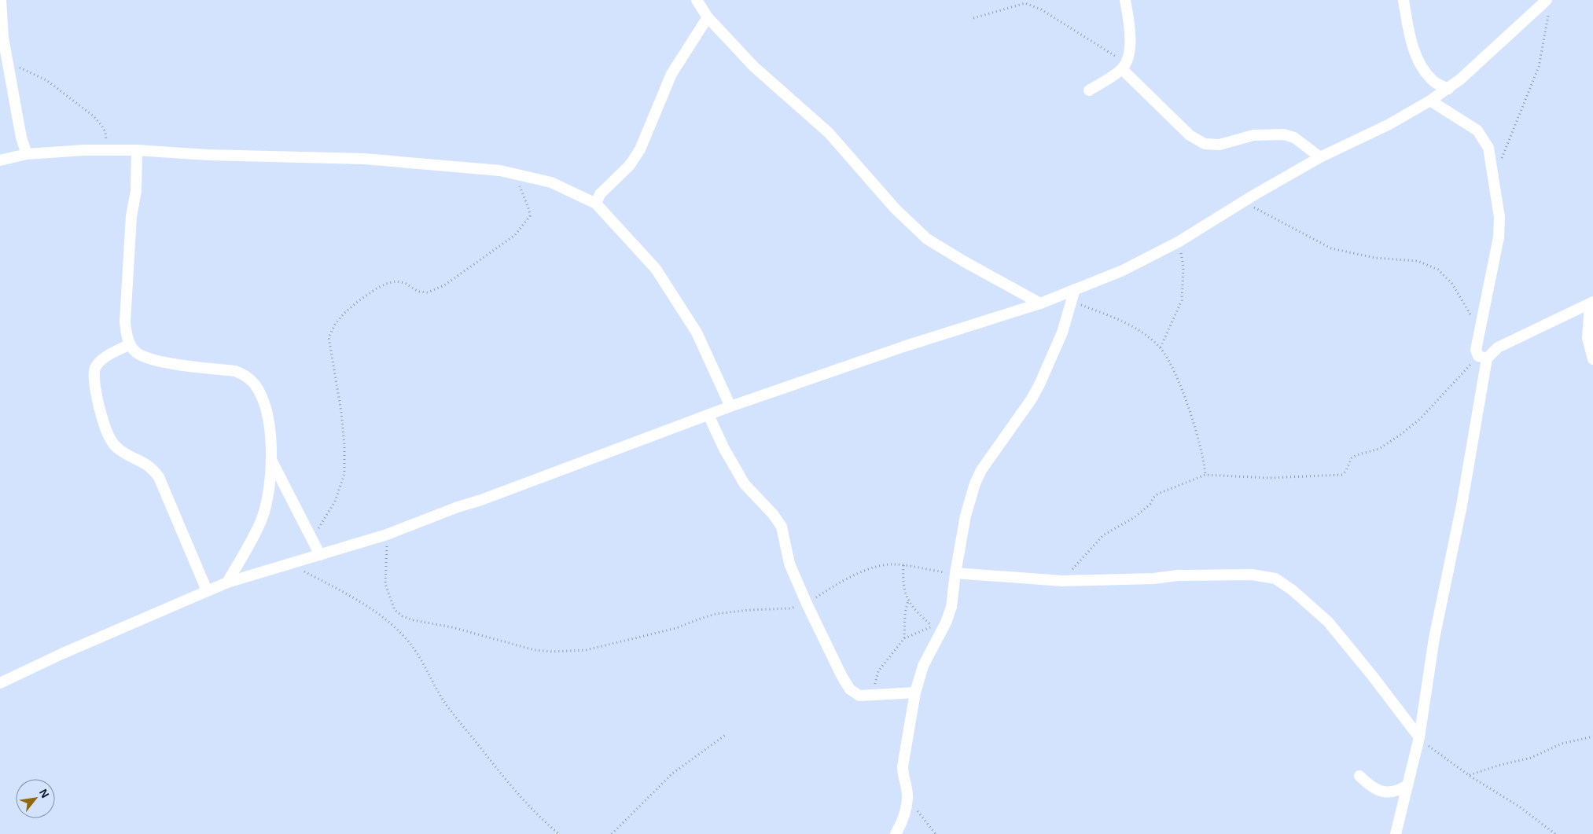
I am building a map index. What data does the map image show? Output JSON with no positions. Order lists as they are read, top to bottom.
{
  "north": "top right"
}
